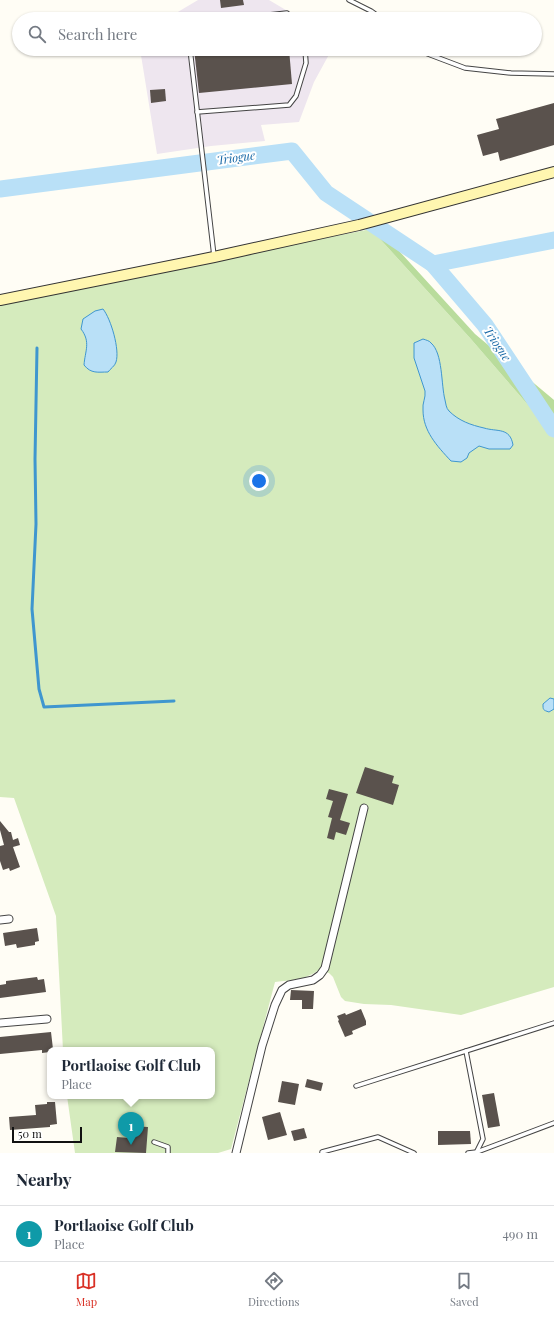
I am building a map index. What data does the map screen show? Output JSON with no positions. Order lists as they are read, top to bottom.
{
  "water": ["Triogue"],
  "scale_bar": "50 m",
  "page": {
    "search": "Search here",
    "popup": ["Portlaoise Golf Club", "Place"],
    "pins": "1",
    "scale": "50 m",
    "heading": "Nearby",
    "list": [
      {
        "mark": "1",
        "name": "Portlaoise Golf Club",
        "note": "Place",
        "value": "490 m"
      }
    ],
    "nav": ["Map", "Directions", "Saved"]
  }
}
